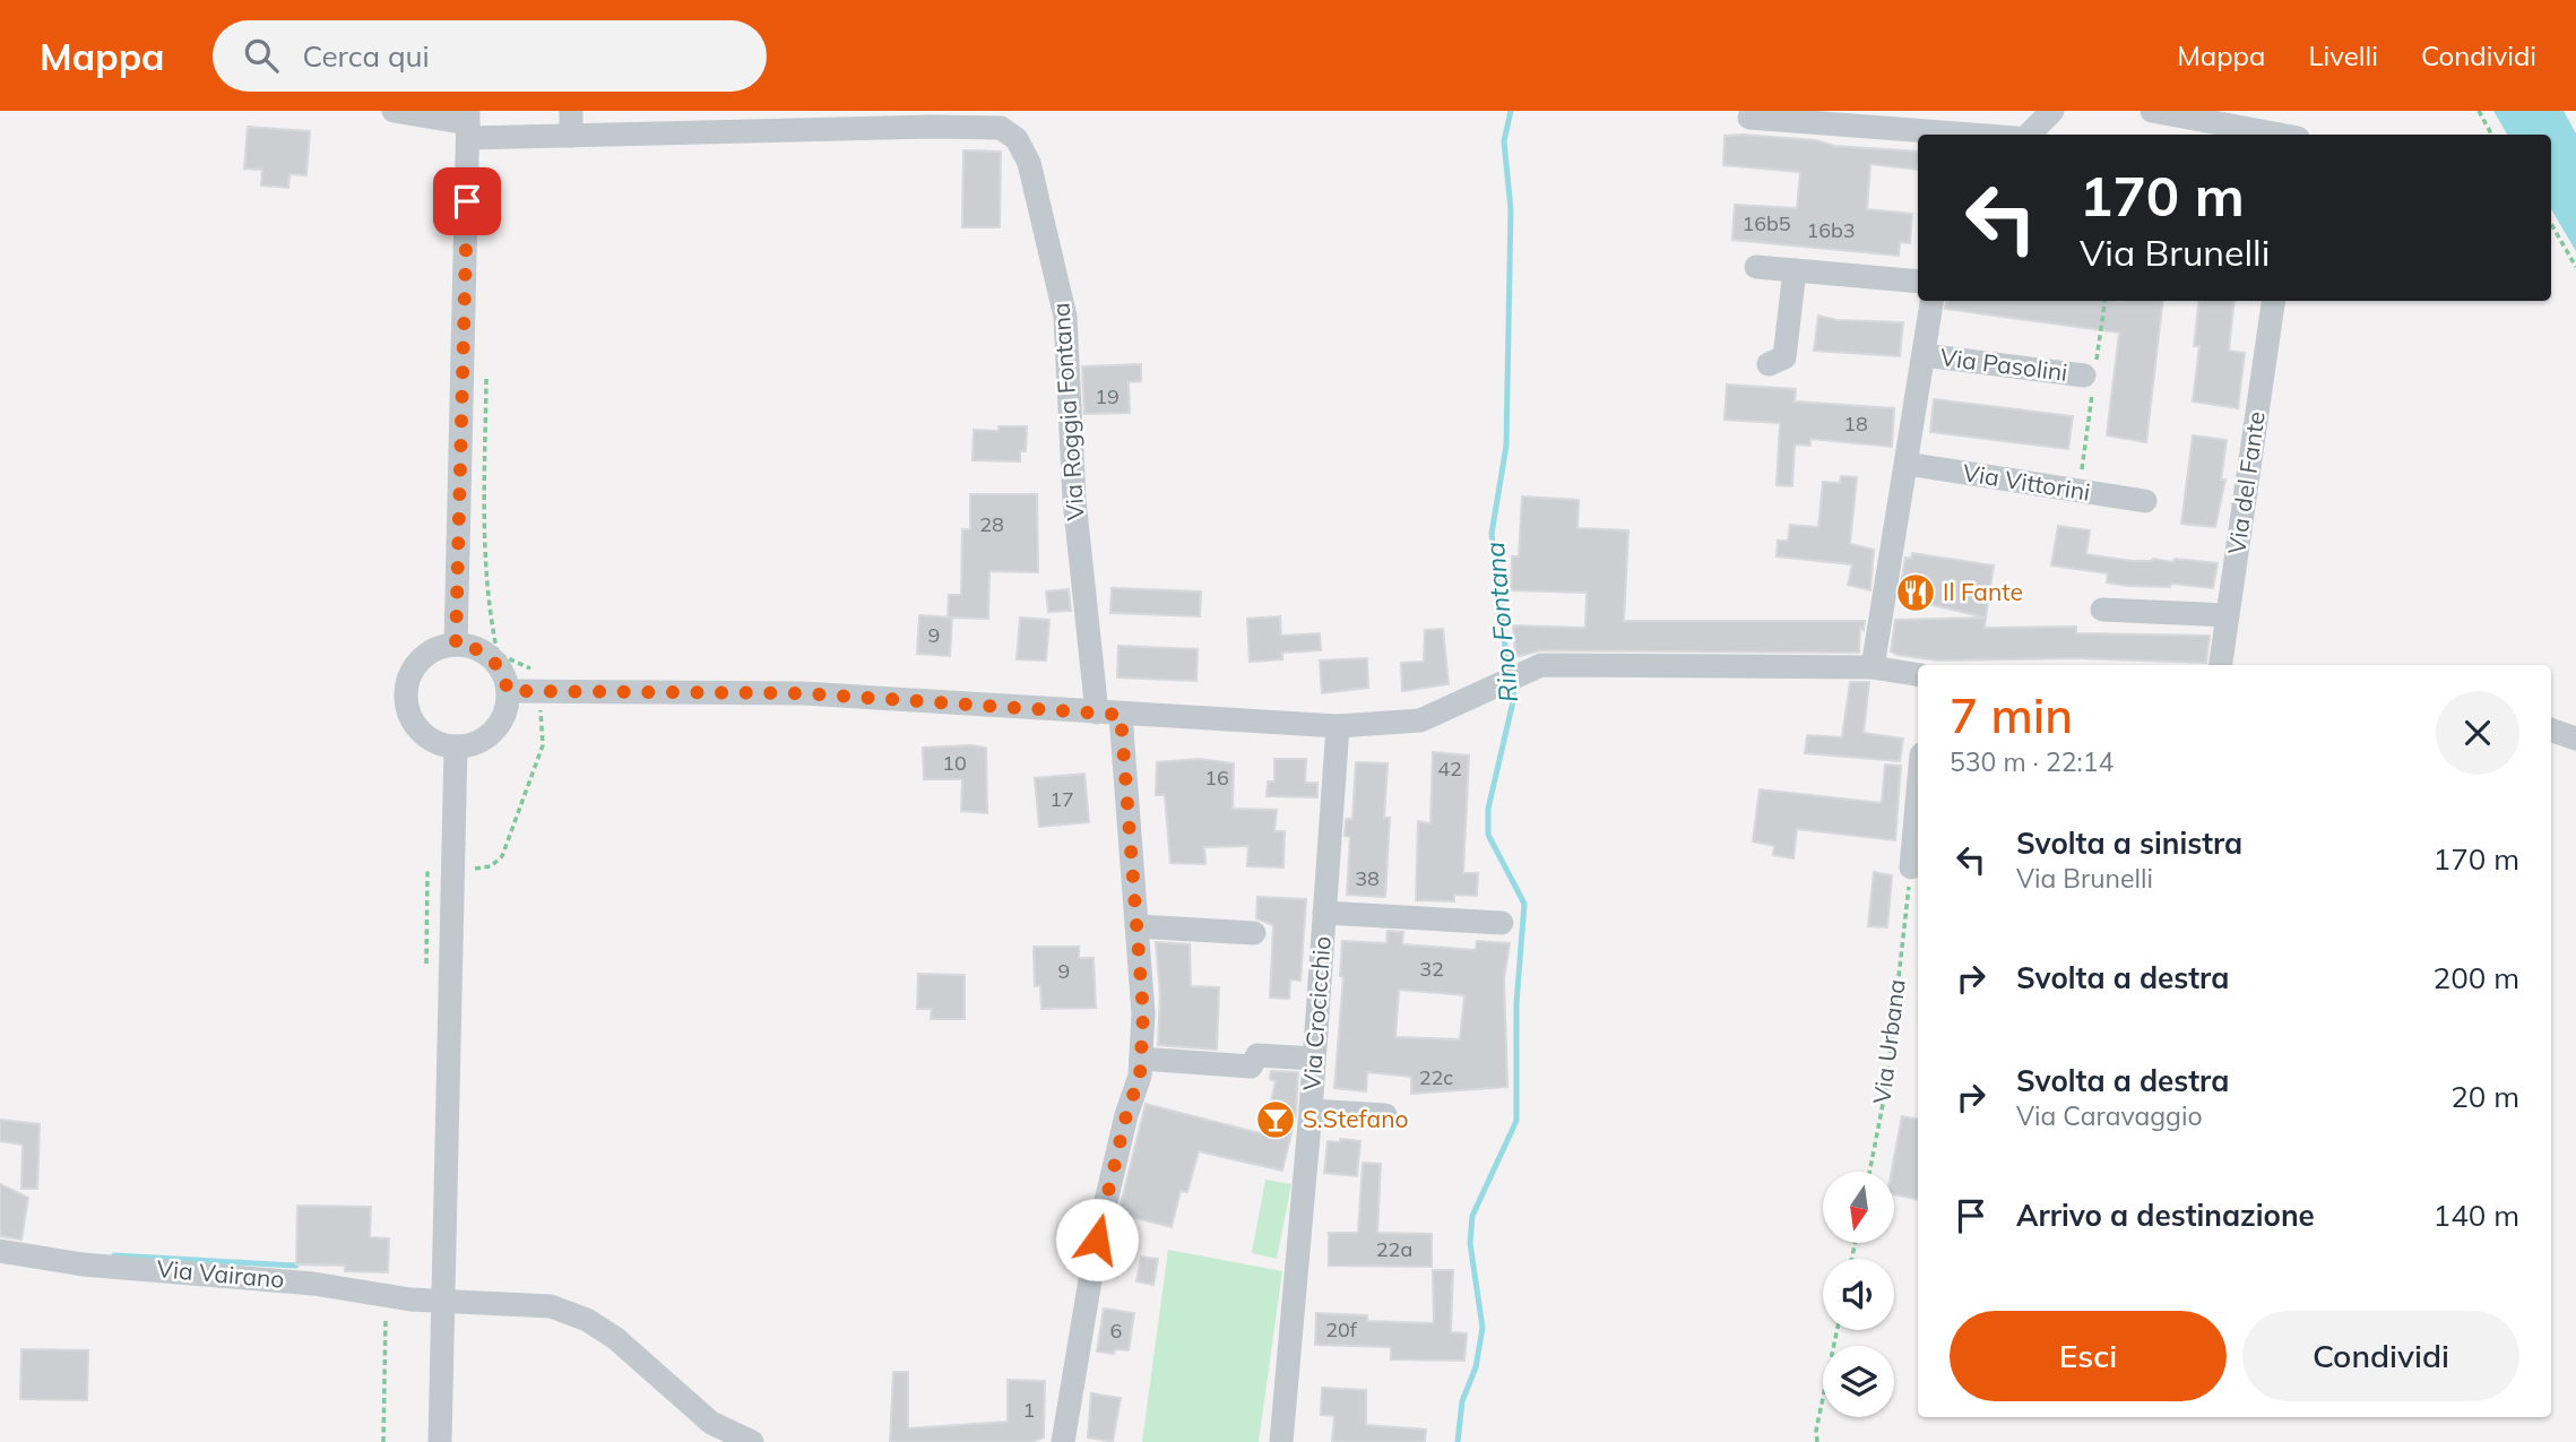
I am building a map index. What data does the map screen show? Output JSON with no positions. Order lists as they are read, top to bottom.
{
  "streets": {
    "street": [
      "Via Pasolini",
      "Via Roggia Fontana",
      "Via Vittorini",
      "Via del Fante",
      "Via Crocicchio",
      "Via Vairano"
    ],
    "path": ["Via Urbana"]
  },
  "water": ["Rino Fontana"],
  "places": {
    "restaurant": ["Il Fante"],
    "bar": ["S.Stefano"]
  },
  "house_numbers": [
    "16b5",
    "16b3",
    "19",
    "18",
    "28",
    "9",
    "10",
    "42",
    "16",
    "17",
    "38",
    "32",
    "9",
    "22c",
    "22a",
    "20f",
    "6",
    "1"
  ],
  "north": "bottom",
  "page": {
    "header": "Mappa",
    "search": "Cerca qui",
    "nav": ["Mappa", "Livelli", "Condividi"],
    "turn": ["170 m", "Via Brunelli"],
    "heading": ["7 min", "530 m · 22:14"],
    "list": [
      {
        "name": "Svolta a sinistra",
        "note": "Via Brunelli",
        "value": "170 m"
      },
      {
        "name": "Svolta a destra",
        "value": "200 m"
      },
      {
        "name": "Svolta a destra",
        "note": "Via Caravaggio",
        "value": "20 m"
      },
      {
        "name": "Arrivo a destinazione",
        "value": "140 m"
      }
    ],
    "buttons": ["Esci", "Condividi"]
  }
}
